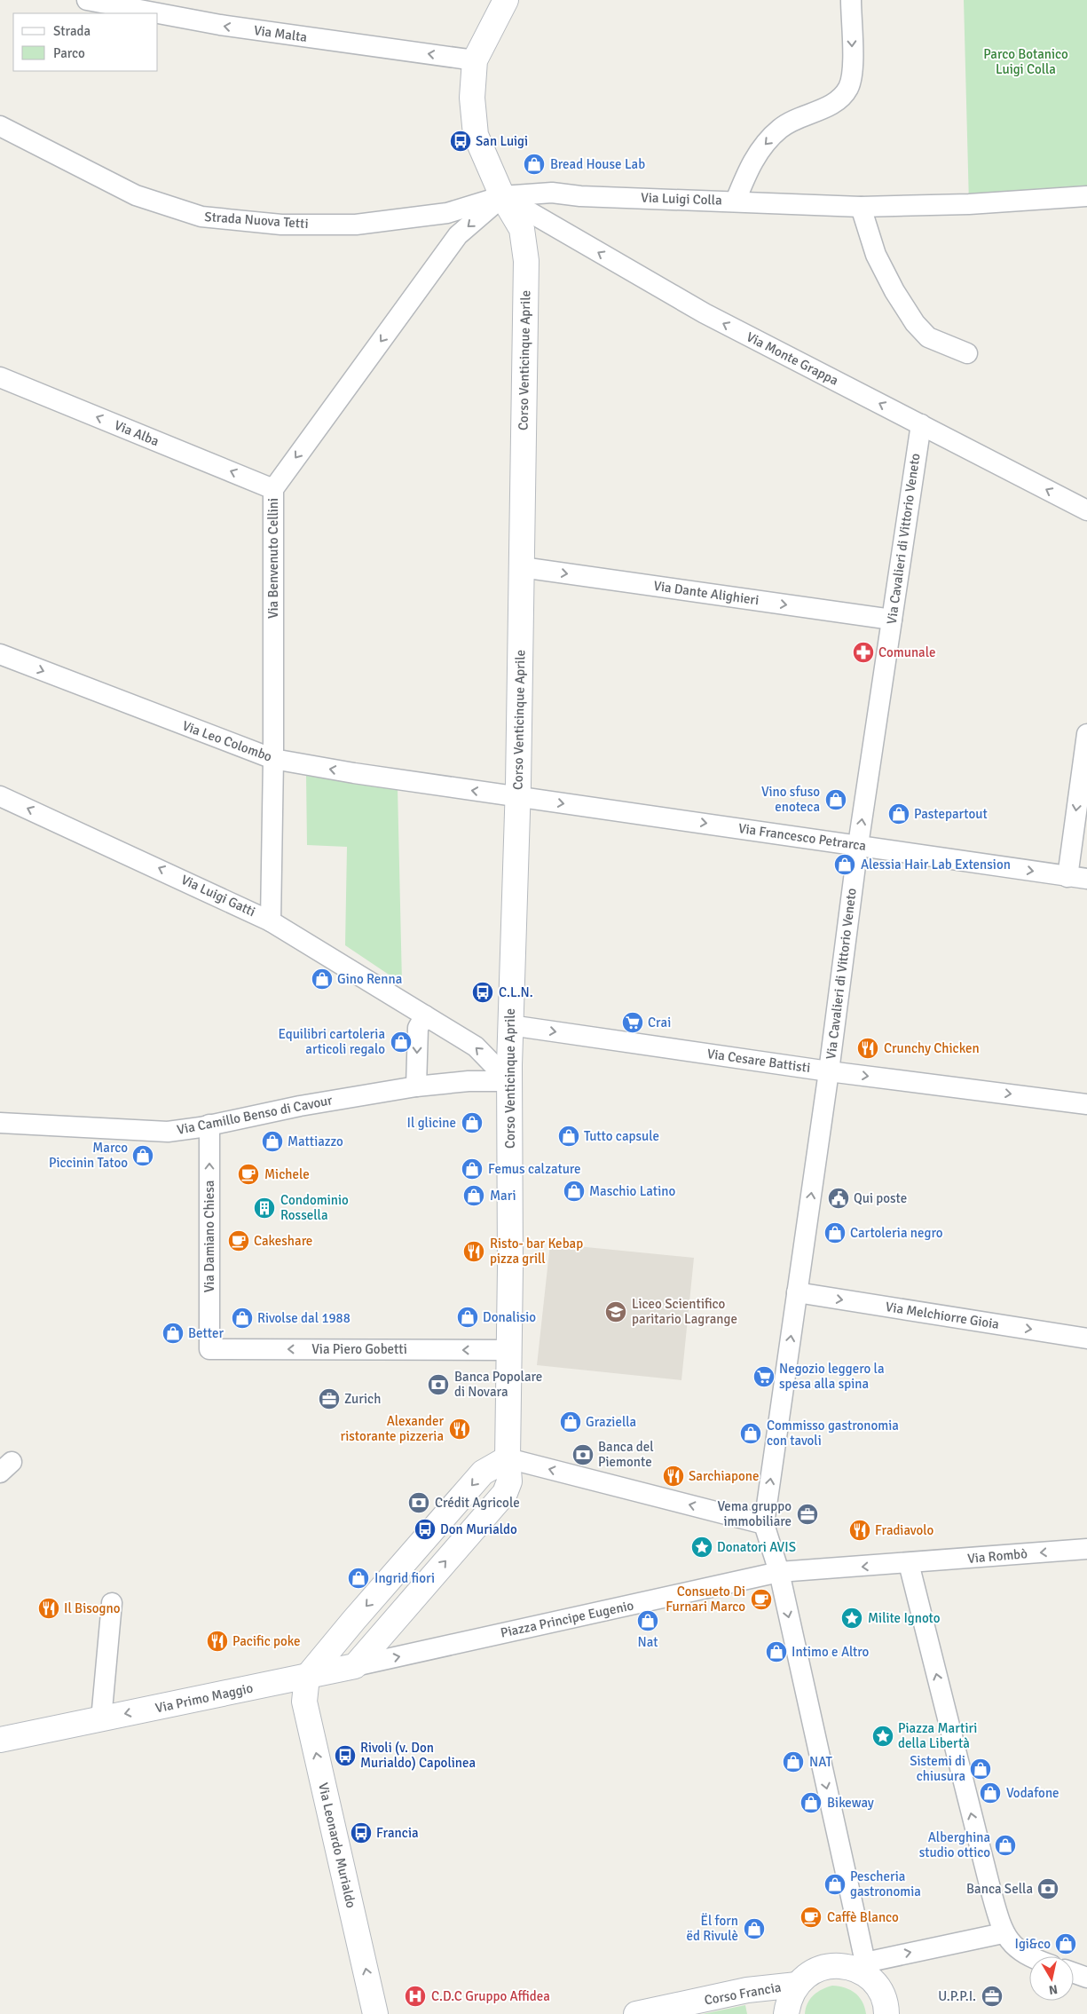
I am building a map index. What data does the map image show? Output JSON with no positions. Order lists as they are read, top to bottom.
{
  "streets": {
    "street": [
      "Via Malta",
      "Via Luigi Colla",
      "Strada Nuova Tetti",
      "Via Monte Grappa",
      "Corso Venticinque Aprile",
      "Via Alba",
      "Via Cavalieri di Vittorio Veneto",
      "Via Benvenuto Cellini",
      "Via Dante Alighieri",
      "Via Leo Colombo",
      "Via Francesco Petrarca",
      "Via Luigi Gatti",
      "Via Cesare Battisti",
      "Via Camillo Benso di Cavour",
      "Via Damiano Chiesa",
      "Via Melchiorre Gioia",
      "Via Piero Gobetti",
      "Via Rombò",
      "Piazza Principe Eugenio",
      "Via Primo Maggio",
      "Via Leonardo Murialdo",
      "Corso Francia"
    ]
  },
  "crossings": [
    ["Via Malta", "Corso Venticinque Aprile"],
    ["Via Luigi Colla", "Strada Nuova Tetti"],
    ["Via Luigi Colla", "Via Monte Grappa"],
    ["Via Luigi Colla", "Corso Venticinque Aprile"],
    ["Via Luigi Colla", "Via Benvenuto Cellini"],
    ["Strada Nuova Tetti", "Via Monte Grappa"],
    ["Strada Nuova Tetti", "Corso Venticinque Aprile"],
    ["Strada Nuova Tetti", "Via Benvenuto Cellini"],
    ["Via Monte Grappa", "Corso Venticinque Aprile"],
    ["Via Monte Grappa", "Via Cavalieri di Vittorio Veneto"],
    ["Via Monte Grappa", "Via Benvenuto Cellini"],
    ["Corso Venticinque Aprile", "Via Benvenuto Cellini"],
    ["Corso Venticinque Aprile", "Via Dante Alighieri"],
    ["Corso Venticinque Aprile", "Via Leo Colombo"],
    ["Corso Venticinque Aprile", "Via Francesco Petrarca"],
    ["Corso Venticinque Aprile", "Via Luigi Gatti"],
    ["Corso Venticinque Aprile", "Via Cesare Battisti"],
    ["Corso Venticinque Aprile", "Via Camillo Benso di Cavour"],
    ["Corso Venticinque Aprile", "Via Piero Gobetti"],
    ["Via Alba", "Via Benvenuto Cellini"],
    ["Via Cavalieri di Vittorio Veneto", "Via Dante Alighieri"],
    ["Via Cavalieri di Vittorio Veneto", "Via Francesco Petrarca"],
    ["Via Cavalieri di Vittorio Veneto", "Via Cesare Battisti"],
    ["Via Cavalieri di Vittorio Veneto", "Via Melchiorre Gioia"],
    ["Via Benvenuto Cellini", "Via Leo Colombo"],
    ["Via Benvenuto Cellini", "Via Luigi Gatti"],
    ["Via Leo Colombo", "Via Francesco Petrarca"],
    ["Via Luigi Gatti", "Via Camillo Benso di Cavour"],
    ["Via Camillo Benso di Cavour", "Via Damiano Chiesa"],
    ["Via Damiano Chiesa", "Via Piero Gobetti"],
    ["Piazza Principe Eugenio", "Via Primo Maggio"],
    ["Piazza Principe Eugenio", "Via Leonardo Murialdo"],
    ["Via Primo Maggio", "Via Leonardo Murialdo"]
  ],
  "one_way": [
    "Via Malta",
    "Via Monte Grappa",
    "Via Alba",
    "Via Cavalieri di Vittorio Veneto",
    "Via Benvenuto Cellini",
    "Via Dante Alighieri",
    "Via Francesco Petrarca",
    "Via Luigi Gatti",
    "Via Cesare Battisti",
    "Via Damiano Chiesa",
    "Via Melchiorre Gioia",
    "Via Piero Gobetti",
    "Via Rombò",
    "Piazza Principe Eugenio",
    "Via Primo Maggio",
    "Via Leonardo Murialdo"
  ],
  "parks": ["Parco Botanico Luigi Colla"],
  "places": {
    "bus stop": [
      "San Luigi",
      "C.L.N.",
      "Don Murialdo",
      "Rivoli (v. Don Murialdo) Capolinea",
      "Francia"
    ],
    "shop": [
      "Bread House Lab",
      "Vino sfuso enoteca",
      "Pastepartout",
      "Alessia Hair Lab Extension",
      "Gino Renna",
      "Equilibri cartoleria articoli regalo",
      "Il glicine",
      "Tutto capsule",
      "Mattiazzo",
      "Marco Piccinin Tatoo",
      "Femus calzature",
      "Maschio Latino",
      "Mari",
      "Cartoleria negro",
      "Donalisio",
      "Rivolse dal 1988",
      "Better",
      "Graziella",
      "Commisso gastronomia con tavoli",
      "Ingrid fiori",
      "Nat",
      "Intimo e Altro",
      "NAT",
      "Sistemi di chiusura",
      "Vodafone",
      "Bikeway",
      "Alberghina studio ottico",
      "Pescheria gastronomia",
      "Ël forn ëd Rivulè",
      "Igi&co"
    ],
    "pharmacy": ["Comunale"],
    "supermarket": ["Crai", "Negozio leggero la spesa alla spina"],
    "restaurant": [
      "Crunchy Chicken",
      "Risto- bar Kebap pizza grill",
      "Alexander ristorante pizzeria",
      "Sarchiapone",
      "Fradiavolo",
      "Il Bisogno",
      "Pacific poke"
    ],
    "cafe": [
      "Michele",
      "Cakeshare",
      "Consueto Di Furnari Marco",
      "Caffè Blanco"
    ],
    "public building": ["Qui poste"],
    "building": ["Condominio Rossella"],
    "school or university": ["Liceo Scientifico paritario Lagrange"],
    "bank": [
      "Banca Popolare di Novara",
      "Banca del Piemonte",
      "Crédit Agricole",
      "Banca Sella"
    ],
    "office": ["Zurich", "Vema gruppo immobiliare", "U.P.P.I."],
    "place": ["Donatori AVIS", "Milite Ignoto", "Piazza Martiri della Libertà"],
    "hospital": ["C.D.C Gruppo Affidea"]
  },
  "legend": ["Strada", "Parco"],
  "north": "bottom"
}
